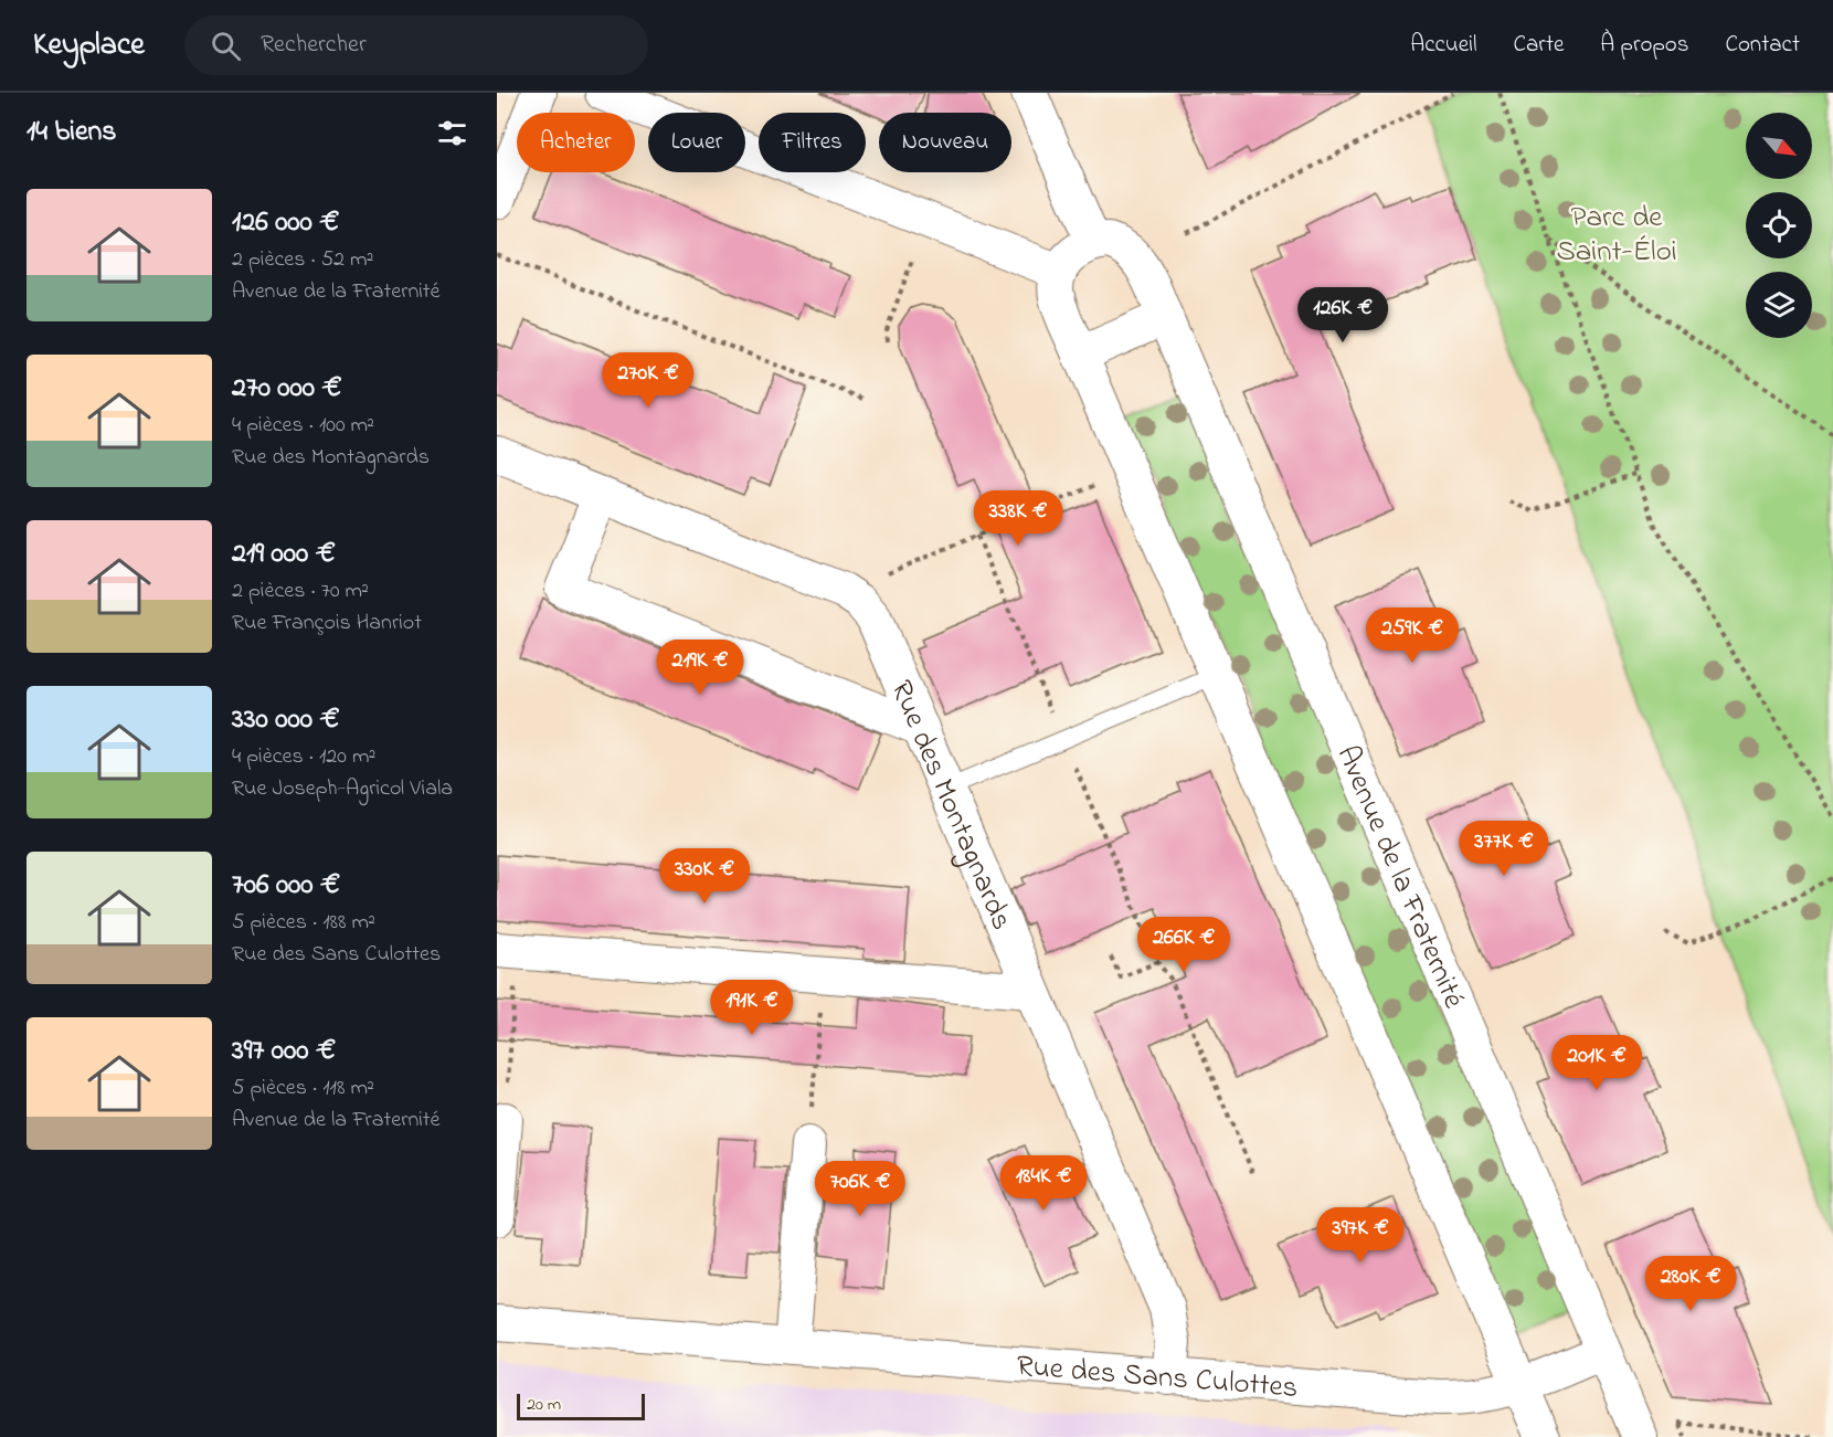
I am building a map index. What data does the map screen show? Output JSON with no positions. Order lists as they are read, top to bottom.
{
  "streets": {
    "street": ["Rue des Montagnards", "Avenue de la Fraternité", "Rue des Sans Culottes"]
  },
  "crossings": [
    ["Rue des Montagnards", "Rue des Sans Culottes"],
    ["Avenue de la Fraternité", "Rue des Sans Culottes"]
  ],
  "parks": ["Parc de Saint-Éloi"],
  "scale_bar": "20 m",
  "north": "bottom right",
  "page": {
    "header": "Keyplace",
    "search": "Rechercher",
    "nav": [
      "Accueil",
      "Carte",
      "À propos",
      "Contact"
    ],
    "heading": "14 biens",
    "chip": [
      "Acheter",
      "Louer",
      "Filtres",
      "Nouveau"
    ],
    "list": [
      {
        "name": "126 000 €",
        "note": "2 pièces · 52 m² · Avenue de la Fraternité"
      },
      {
        "name": "270 000 €",
        "note": "4 pièces · 100 m² · Rue des Montagnards"
      },
      {
        "name": "219 000 €",
        "note": "2 pièces · 70 m² · Rue François Hanriot"
      },
      {
        "name": "330 000 €",
        "note": "4 pièces · 120 m² · Rue Joseph-Agricol Viala"
      },
      {
        "name": "706 000 €",
        "note": "5 pièces · 188 m² · Rue des Sans Culottes"
      },
      {
        "name": "397 000 €",
        "note": "5 pièces · 118 m² · Avenue de la Fraternité"
      }
    ],
    "price": [
      "126K €",
      "270K €",
      "338K €",
      "259K €",
      "219K €",
      "377K €",
      "330K €",
      "266K €",
      "191K €",
      "201K €",
      "184K €",
      "706K €",
      "397K €",
      "280K €"
    ],
    "scale": "20 m"
  }
}
